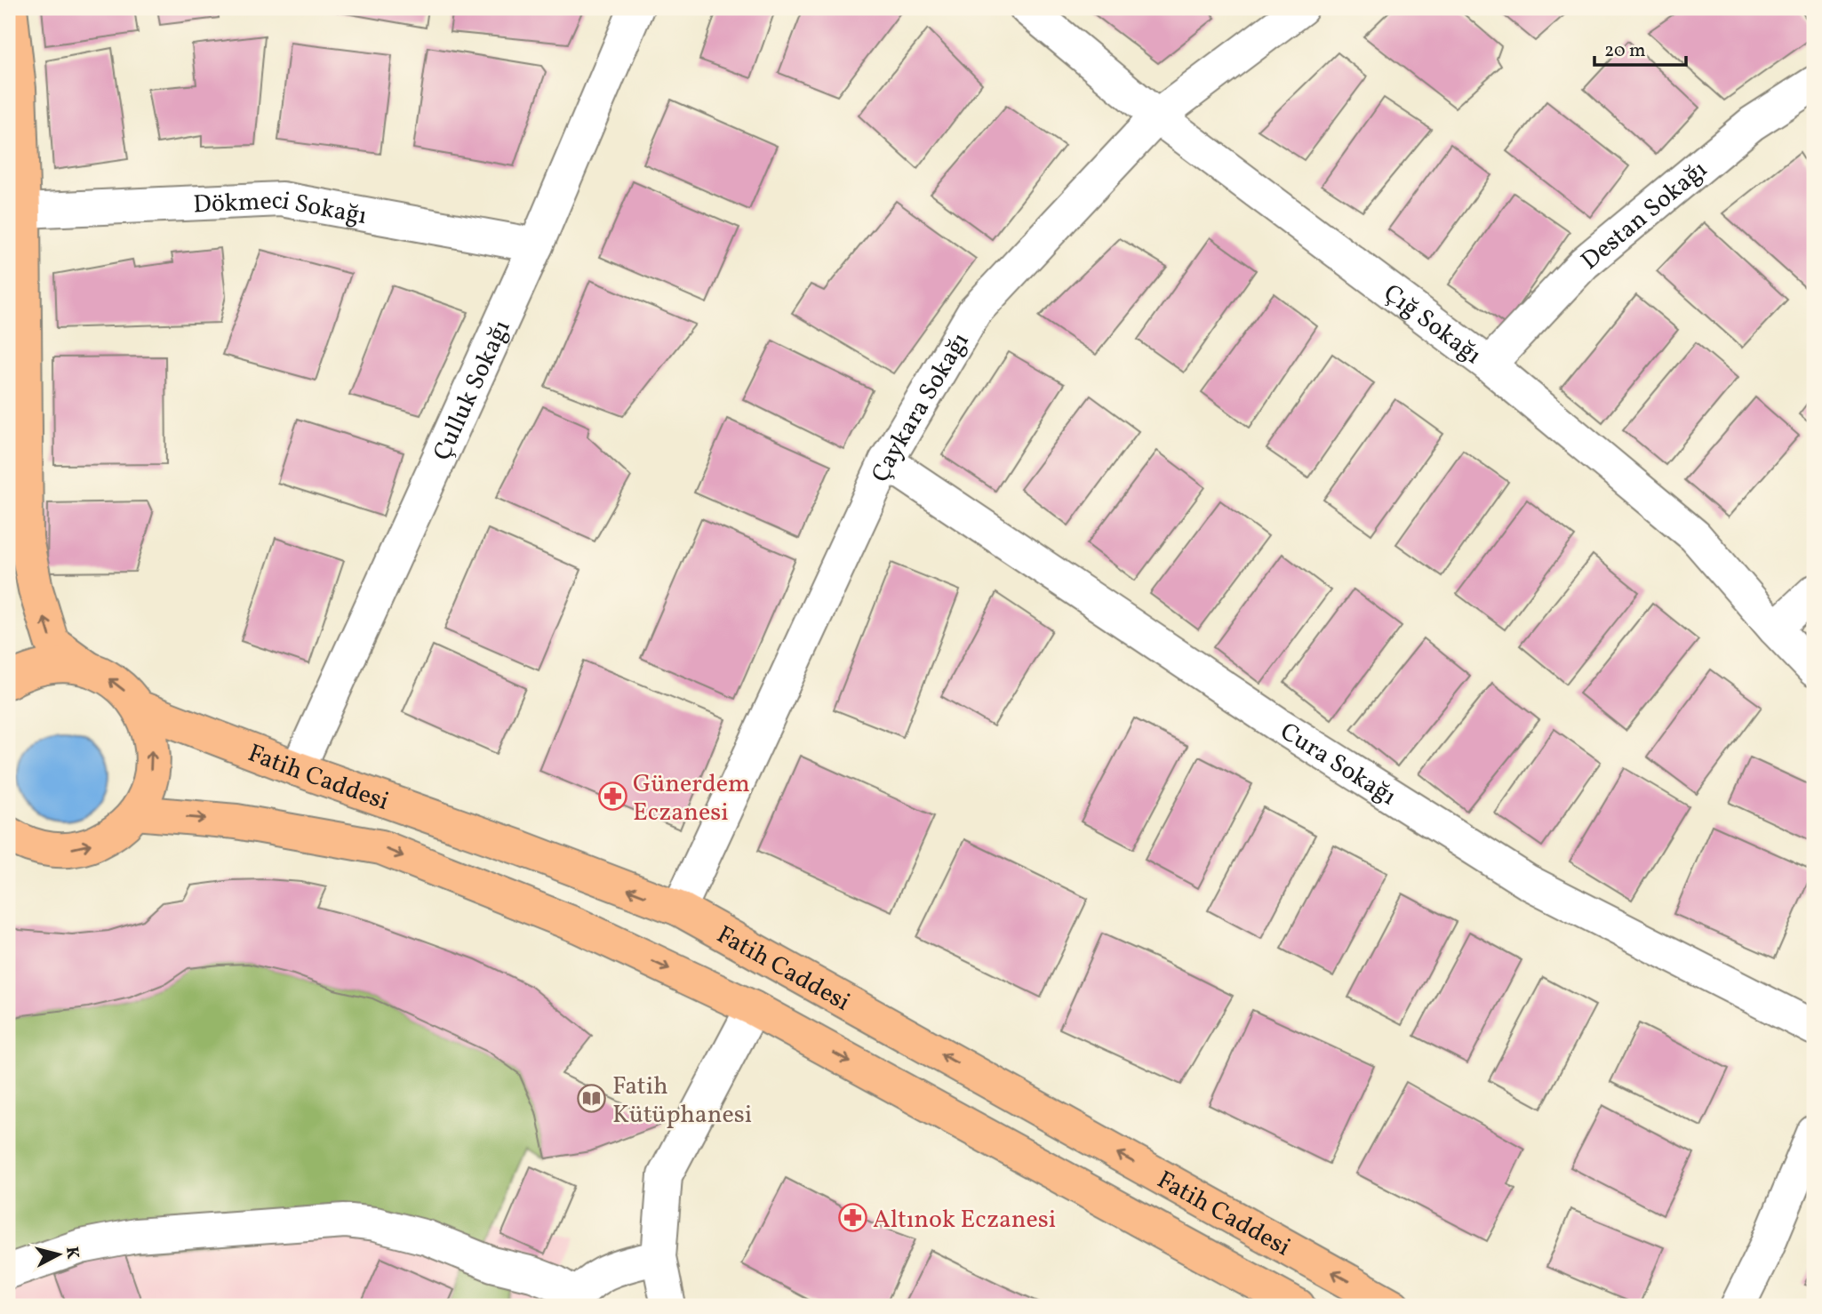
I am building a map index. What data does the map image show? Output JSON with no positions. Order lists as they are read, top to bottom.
{
  "streets": {
    "main road": ["Fatih Caddesi"],
    "street": [
      "Dökmeci Sokağı",
      "Destan Sokağı",
      "Çığ Sokağı",
      "Çulluk Sokağı",
      "Çaykara Sokağı",
      "Cura Sokağı"
    ]
  },
  "crossings": [
    ["Dökmeci Sokağı", "Çulluk Sokağı"],
    ["Destan Sokağı", "Çığ Sokağı"],
    ["Çığ Sokağı", "Çaykara Sokağı"],
    ["Çulluk Sokağı", "Fatih Caddesi"],
    ["Çaykara Sokağı", "Cura Sokağı"],
    ["Çaykara Sokağı", "Fatih Caddesi"]
  ],
  "places": {
    "pharmacy": ["Günerdem Eczanesi", "Altınok Eczanesi"],
    "library": ["Fatih Kütüphanesi"]
  },
  "scale_bar": "20 m",
  "north": "right"
}
